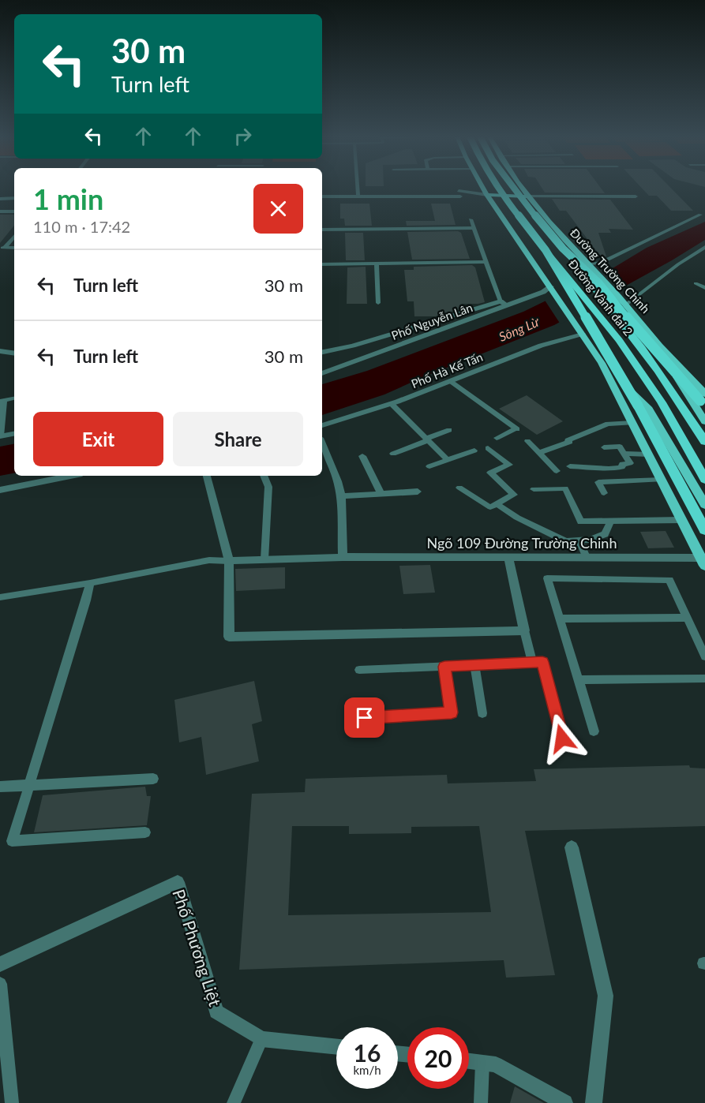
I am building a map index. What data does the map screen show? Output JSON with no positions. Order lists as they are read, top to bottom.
{
  "streets": {
    "highway": ["Đường Vành đai 2"],
    "main road": ["Đường Trường Chinh"],
    "street": [
      "Phố Nguyễn Lân",
      "Phố Hà Kế Tấn",
      "Ngõ 109 Đường Trường Chinh",
      "Phố Phương Liệt"
    ]
  },
  "water": ["Sông Lừ"],
  "page": {
    "turn": ["30 m", "Turn left"],
    "heading": ["1 min", "110 m · 17:42"],
    "list": [
      {
        "name": "Turn left",
        "value": "30 m"
      },
      {
        "name": "Turn left",
        "value": "30 m"
      }
    ],
    "buttons": ["Exit", "Share"],
    "speed": "16 km/h",
    "limit": "20"
  }
}
